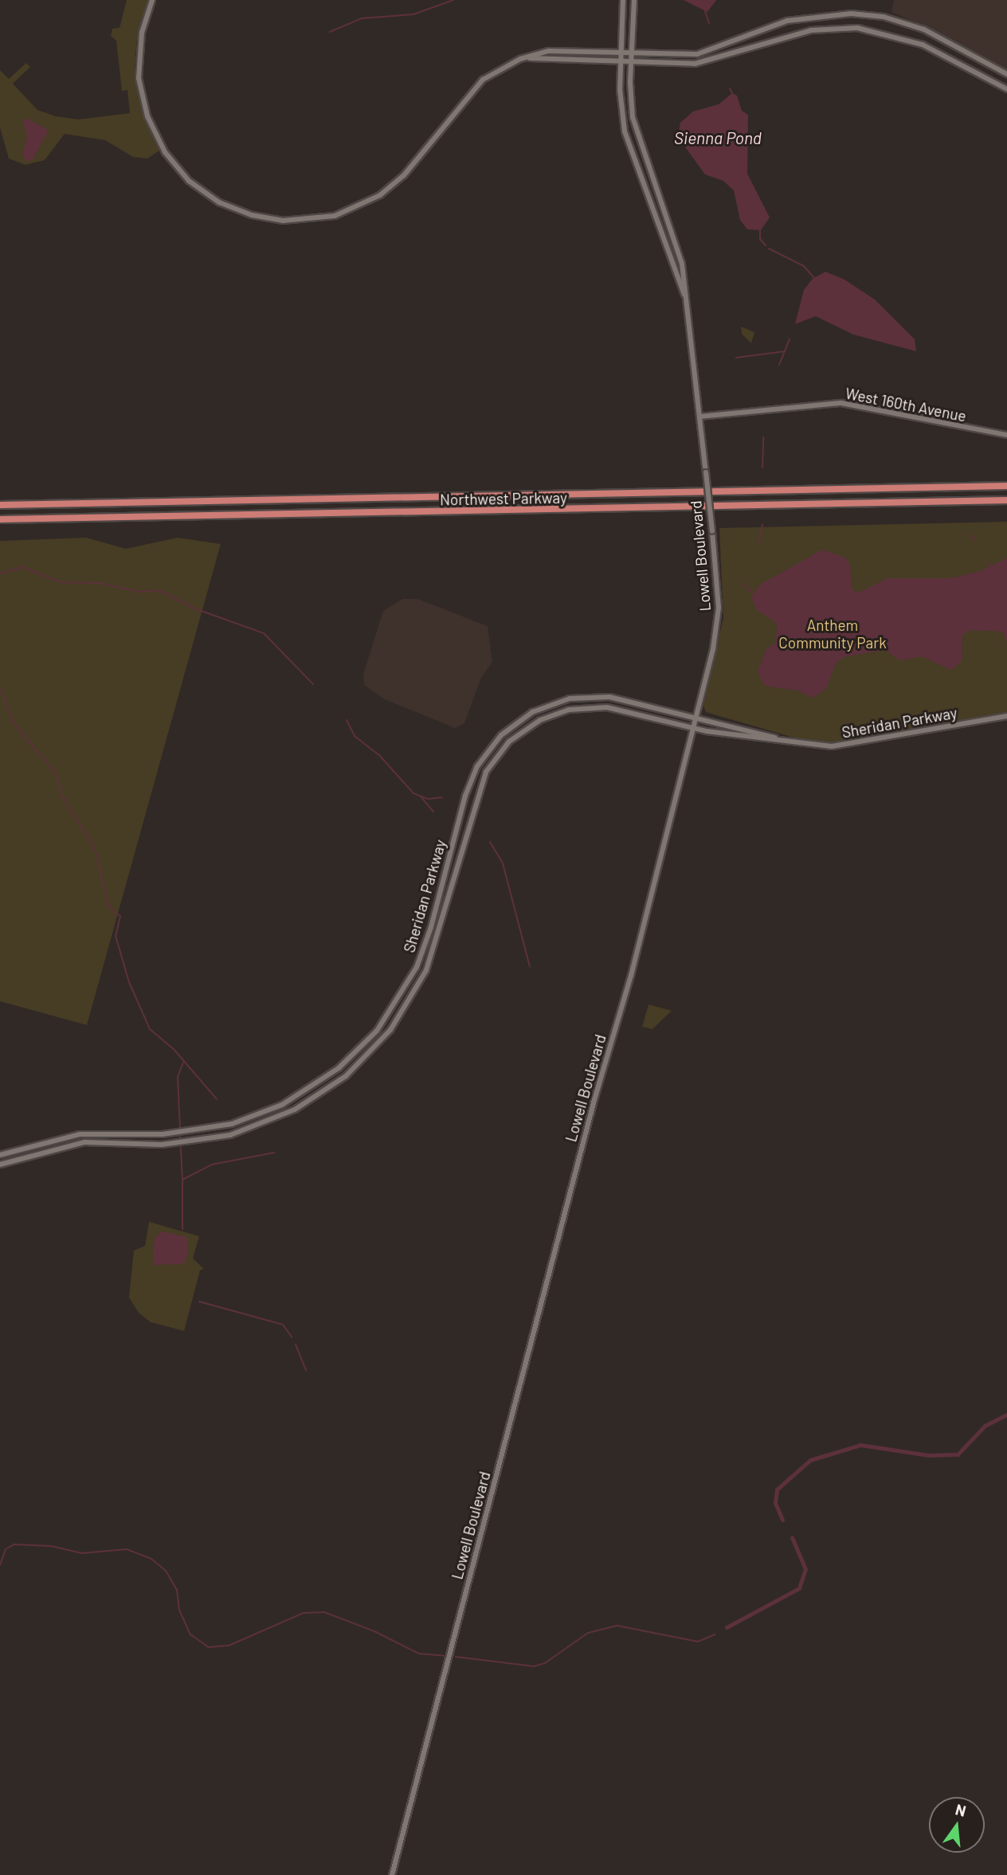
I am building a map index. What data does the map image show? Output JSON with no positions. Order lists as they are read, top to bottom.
{
  "streets": {
    "highway": ["Northwest Parkway"],
    "main road": ["West 160th Avenue", "Lowell Boulevard", "Sheridan Parkway"]
  },
  "crossings": [
    ["West 160th Avenue", "Lowell Boulevard"],
    ["Lowell Boulevard", "Sheridan Parkway"]
  ],
  "water": ["Sienna Pond"],
  "parks": ["Anthem Community Park"],
  "north": "top"
}
